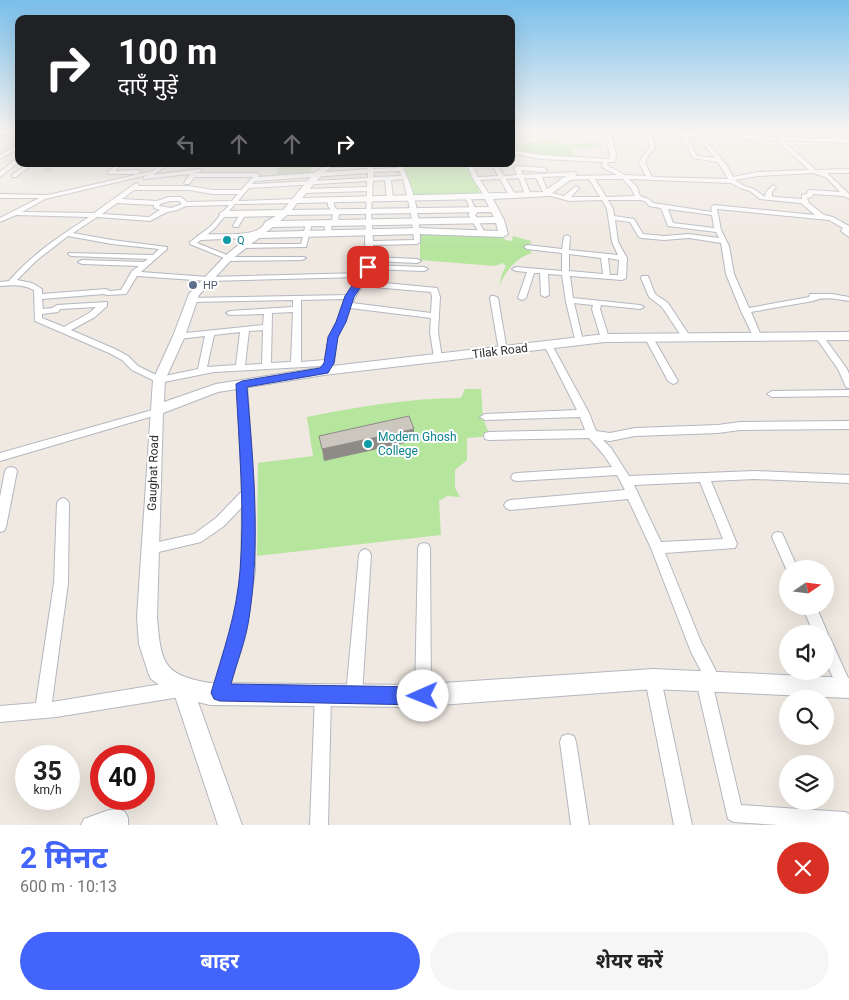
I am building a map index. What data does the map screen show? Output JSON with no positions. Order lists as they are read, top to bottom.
{
  "streets": {
    "street": ["Tilak Road", "Gaughat Road"]
  },
  "crossings": [
    ["Tilak Road", "Gaughat Road"]
  ],
  "places": ["Q", "HP", "Modern Ghosh College"],
  "north": "right",
  "page": {
    "turn": ["100 m", "दाएँ मुड़ें"],
    "speed": "35 km/h",
    "limit": "40",
    "heading": ["2 मिनट", "600 m · 10:13"],
    "buttons": ["बाहर", "शेयर करें"]
  }
}
